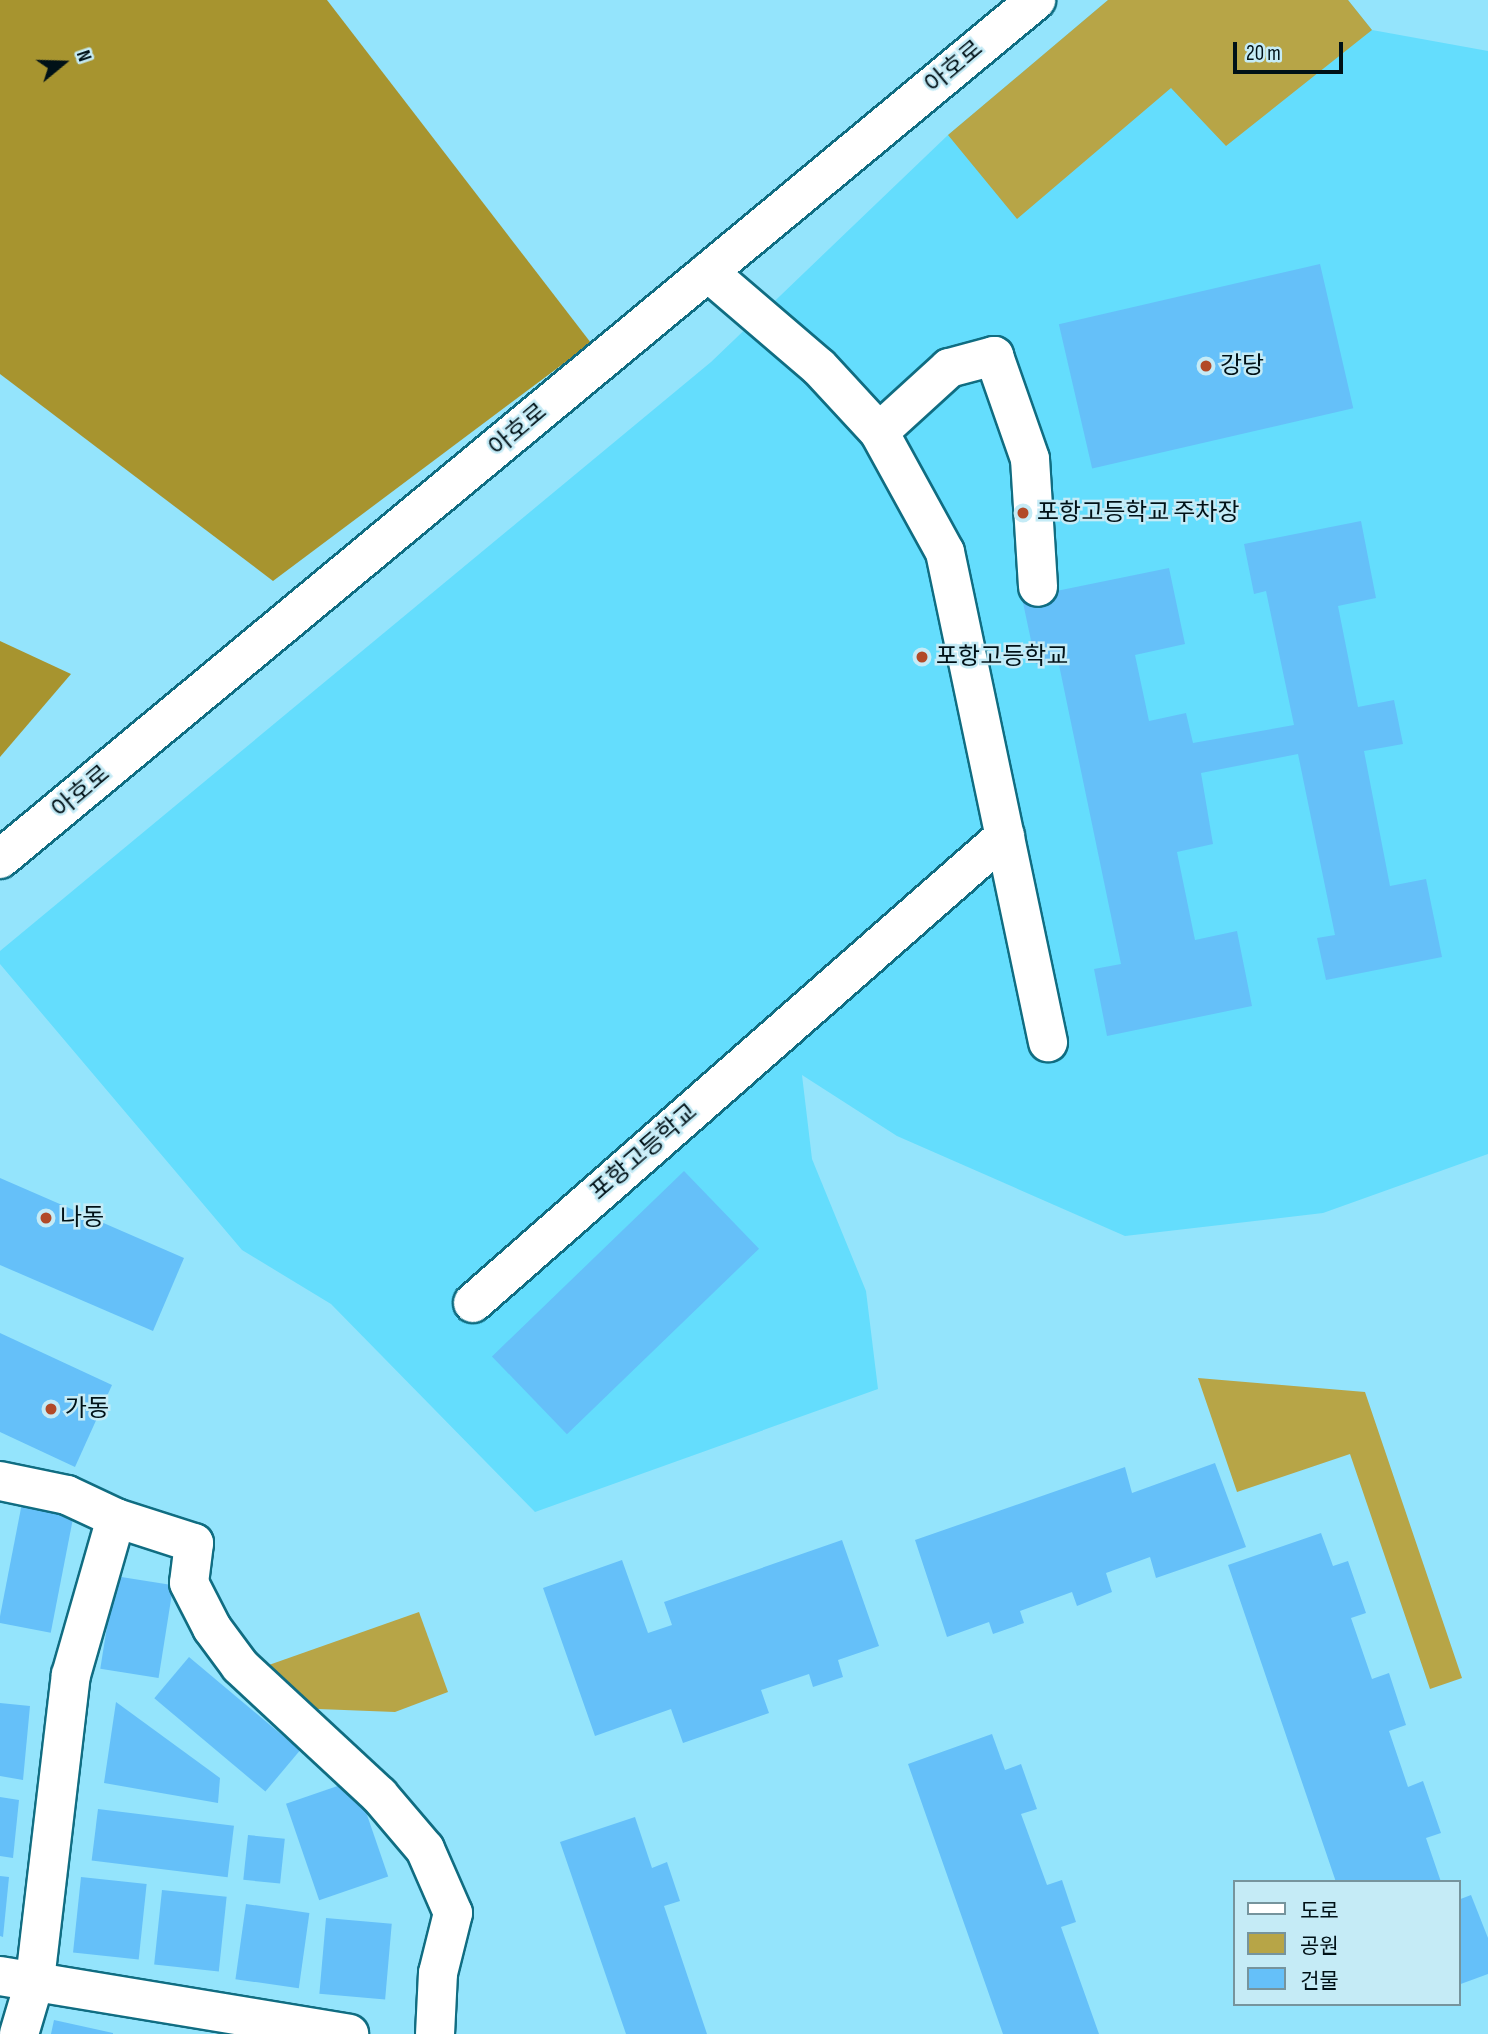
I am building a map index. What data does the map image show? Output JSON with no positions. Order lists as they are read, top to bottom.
{
  "streets": {
    "main road": ["아호로", "포항고등학교"]
  },
  "places": [
    "강당",
    "포항고등학교 주차장",
    "포항고등학교",
    "나동",
    "가동"
  ],
  "legend": ["도로", "공원", "건물"],
  "scale_bar": "20 m",
  "north": "right"
}
